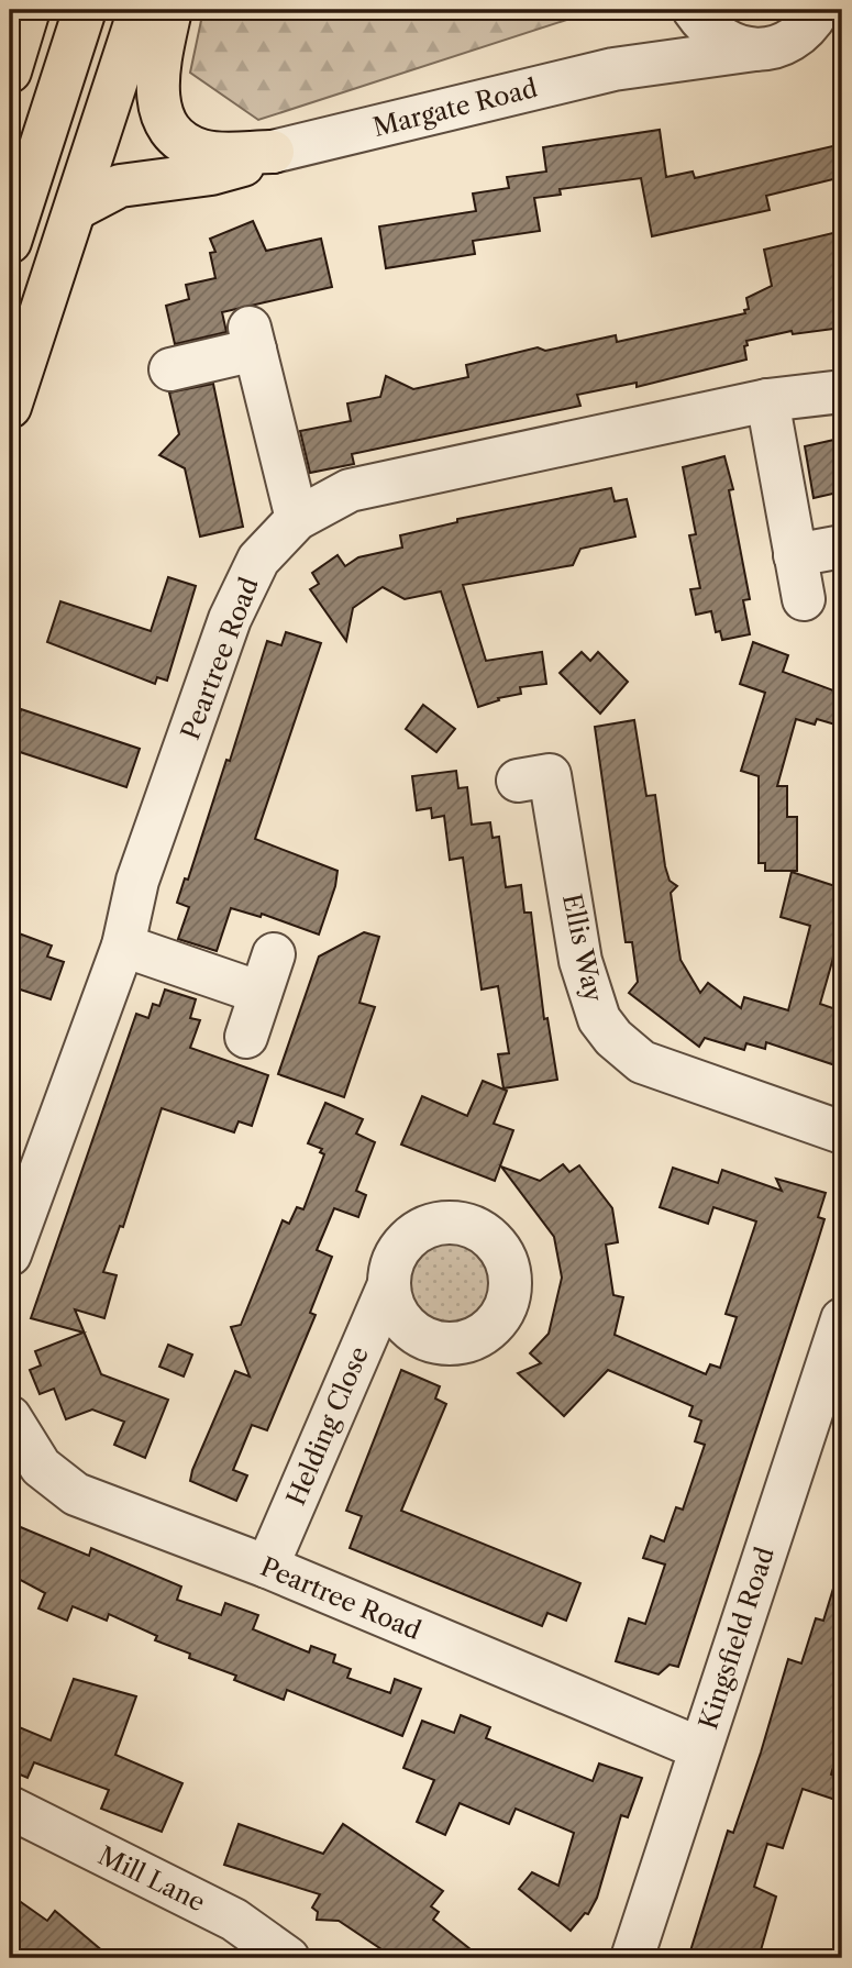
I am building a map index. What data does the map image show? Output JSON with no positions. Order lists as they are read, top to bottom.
{
  "streets": {
    "street": [
      "Margate Road",
      "Peartree Road",
      "Ellis Way",
      "Helding Close",
      "Kingsfield Road",
      "Mill Lane"
    ]
  },
  "crossings": [
    ["Peartree Road", "Helding Close"],
    ["Peartree Road", "Kingsfield Road"]
  ]
}
